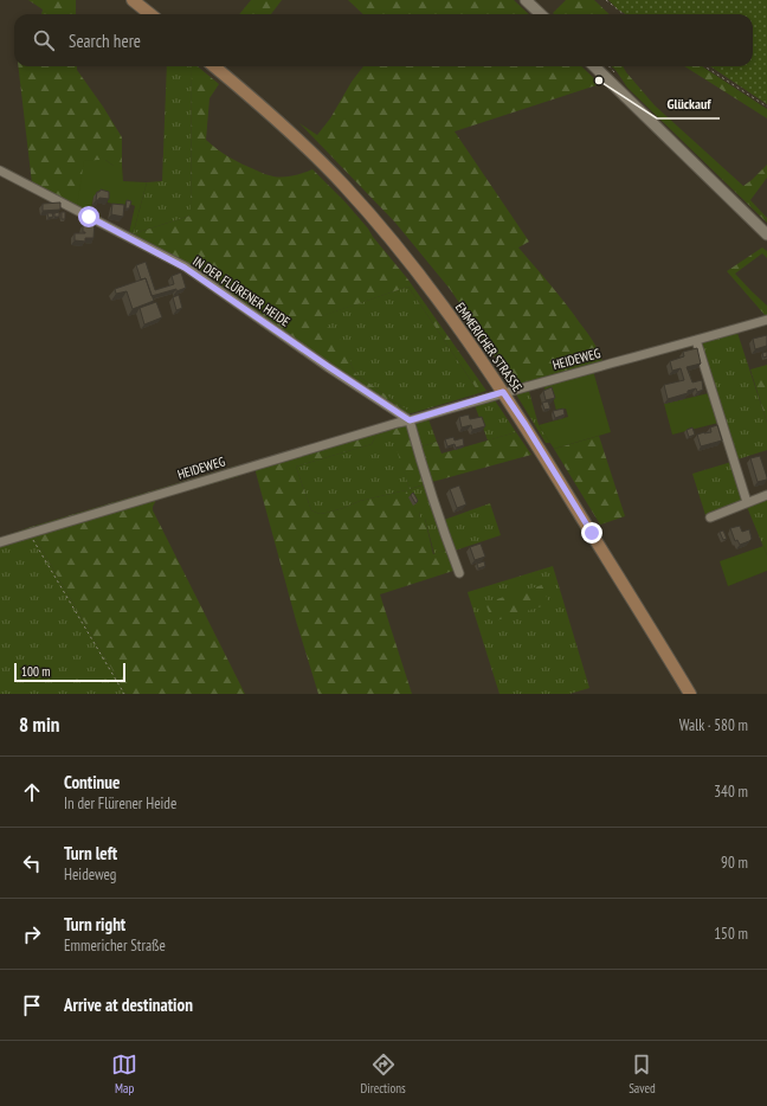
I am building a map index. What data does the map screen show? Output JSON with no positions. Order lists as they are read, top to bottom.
{
  "streets": {
    "main road": ["EMMERICHER STRASSE"],
    "street": ["IN DER FLÜRENER HEIDE", "HEIDEWEG"]
  },
  "crossings": [
    ["IN DER FLÜRENER HEIDE", "HEIDEWEG"],
    ["EMMERICHER STRASSE", "HEIDEWEG"]
  ],
  "places": ["Glückauf"],
  "scale_bar": "100 m",
  "page": {
    "search": "Search here",
    "scale": "100 m",
    "heading": ["8 min", "Walk · 580 m"],
    "list": [
      ["Continue", "In der Flürener Heide", "340 m"],
      ["Turn left", "Heideweg", "90 m"],
      ["Turn right", "Emmericher Straße", "150 m"],
      "Arrive at destination"
    ],
    "nav": ["Map", "Directions", "Saved"]
  }
}
